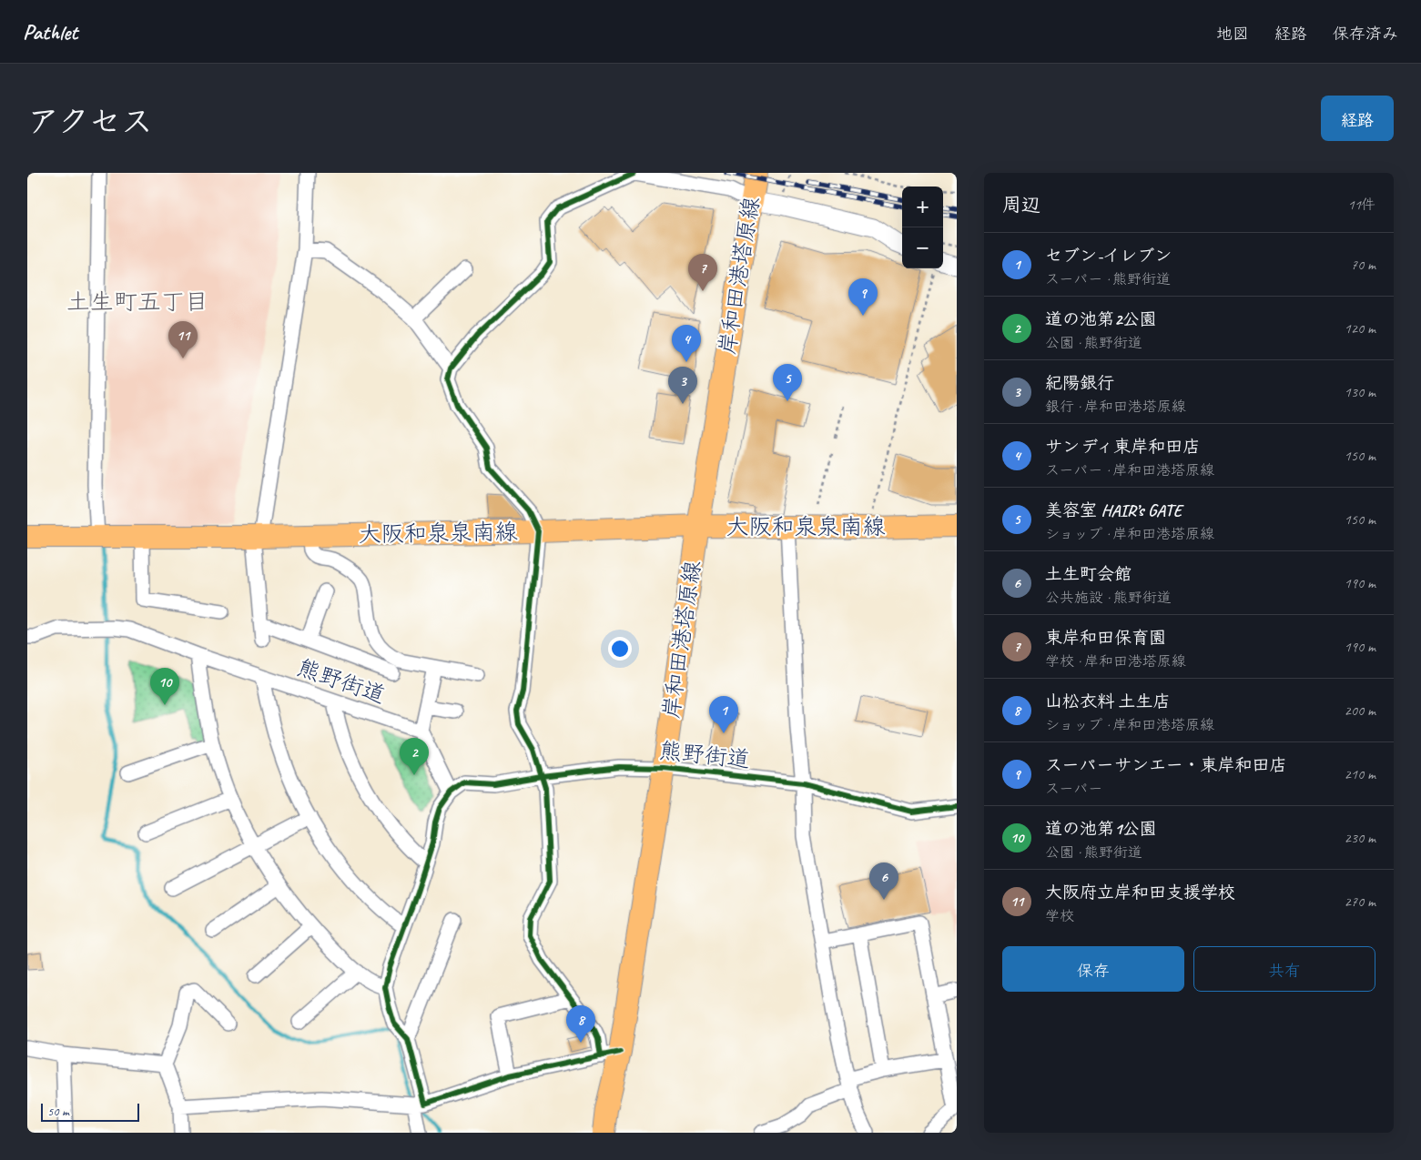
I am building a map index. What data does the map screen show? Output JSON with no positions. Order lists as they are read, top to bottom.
{
  "streets": {
    "main road": ["岸和田港塔原線", "大阪和泉泉南線"],
    "street": ["熊野街道"]
  },
  "crossings": [
    ["岸和田港塔原線", "大阪和泉泉南線"],
    ["岸和田港塔原線", "熊野街道"]
  ],
  "districts": ["土生町五丁目"],
  "scale_bar": "50 m",
  "page": {
    "header": "Pathlet",
    "nav": ["地図", "経路", "保存済み"],
    "title": "アクセス",
    "buttons": [
      "経路",
      ["保存", "共有"]
    ],
    "heading": ["周辺", "11件"],
    "map_buttons": ["+", "−"],
    "list": [
      {
        "mark": "1",
        "name": "セブン-イレブン",
        "note": "スーパー · 熊野街道",
        "value": "70 m"
      },
      {
        "mark": "2",
        "name": "道の池第2公園",
        "note": "公園 · 熊野街道",
        "value": "120 m"
      },
      {
        "mark": "3",
        "name": "紀陽銀行",
        "note": "銀行 · 岸和田港塔原線",
        "value": "130 m"
      },
      {
        "mark": "4",
        "name": "サンディ東岸和田店",
        "note": "スーパー · 岸和田港塔原線",
        "value": "150 m"
      },
      {
        "mark": "5",
        "name": "美容室 HAIR’s GATE",
        "note": "ショップ · 岸和田港塔原線",
        "value": "150 m"
      },
      {
        "mark": "6",
        "name": "土生町会館",
        "note": "公共施設 · 熊野街道",
        "value": "190 m"
      },
      {
        "mark": "7",
        "name": "東岸和田保育園",
        "note": "学校 · 岸和田港塔原線",
        "value": "190 m"
      },
      {
        "mark": "8",
        "name": "山松衣料 土生店",
        "note": "ショップ · 岸和田港塔原線",
        "value": "200 m"
      },
      {
        "mark": "9",
        "name": "スーパーサンエー・東岸和田店",
        "note": "スーパー",
        "value": "210 m"
      },
      {
        "mark": "10",
        "name": "道の池第1公園",
        "note": "公園 · 熊野街道",
        "value": "230 m"
      },
      {
        "mark": "11",
        "name": "大阪府立岸和田支援学校",
        "note": "学校",
        "value": "270 m"
      }
    ],
    "pins": [
      "7",
      "9",
      "11",
      "4",
      "5",
      "3",
      "10",
      "1",
      "2",
      "6",
      "8"
    ],
    "scale": "50 m"
  }
}
